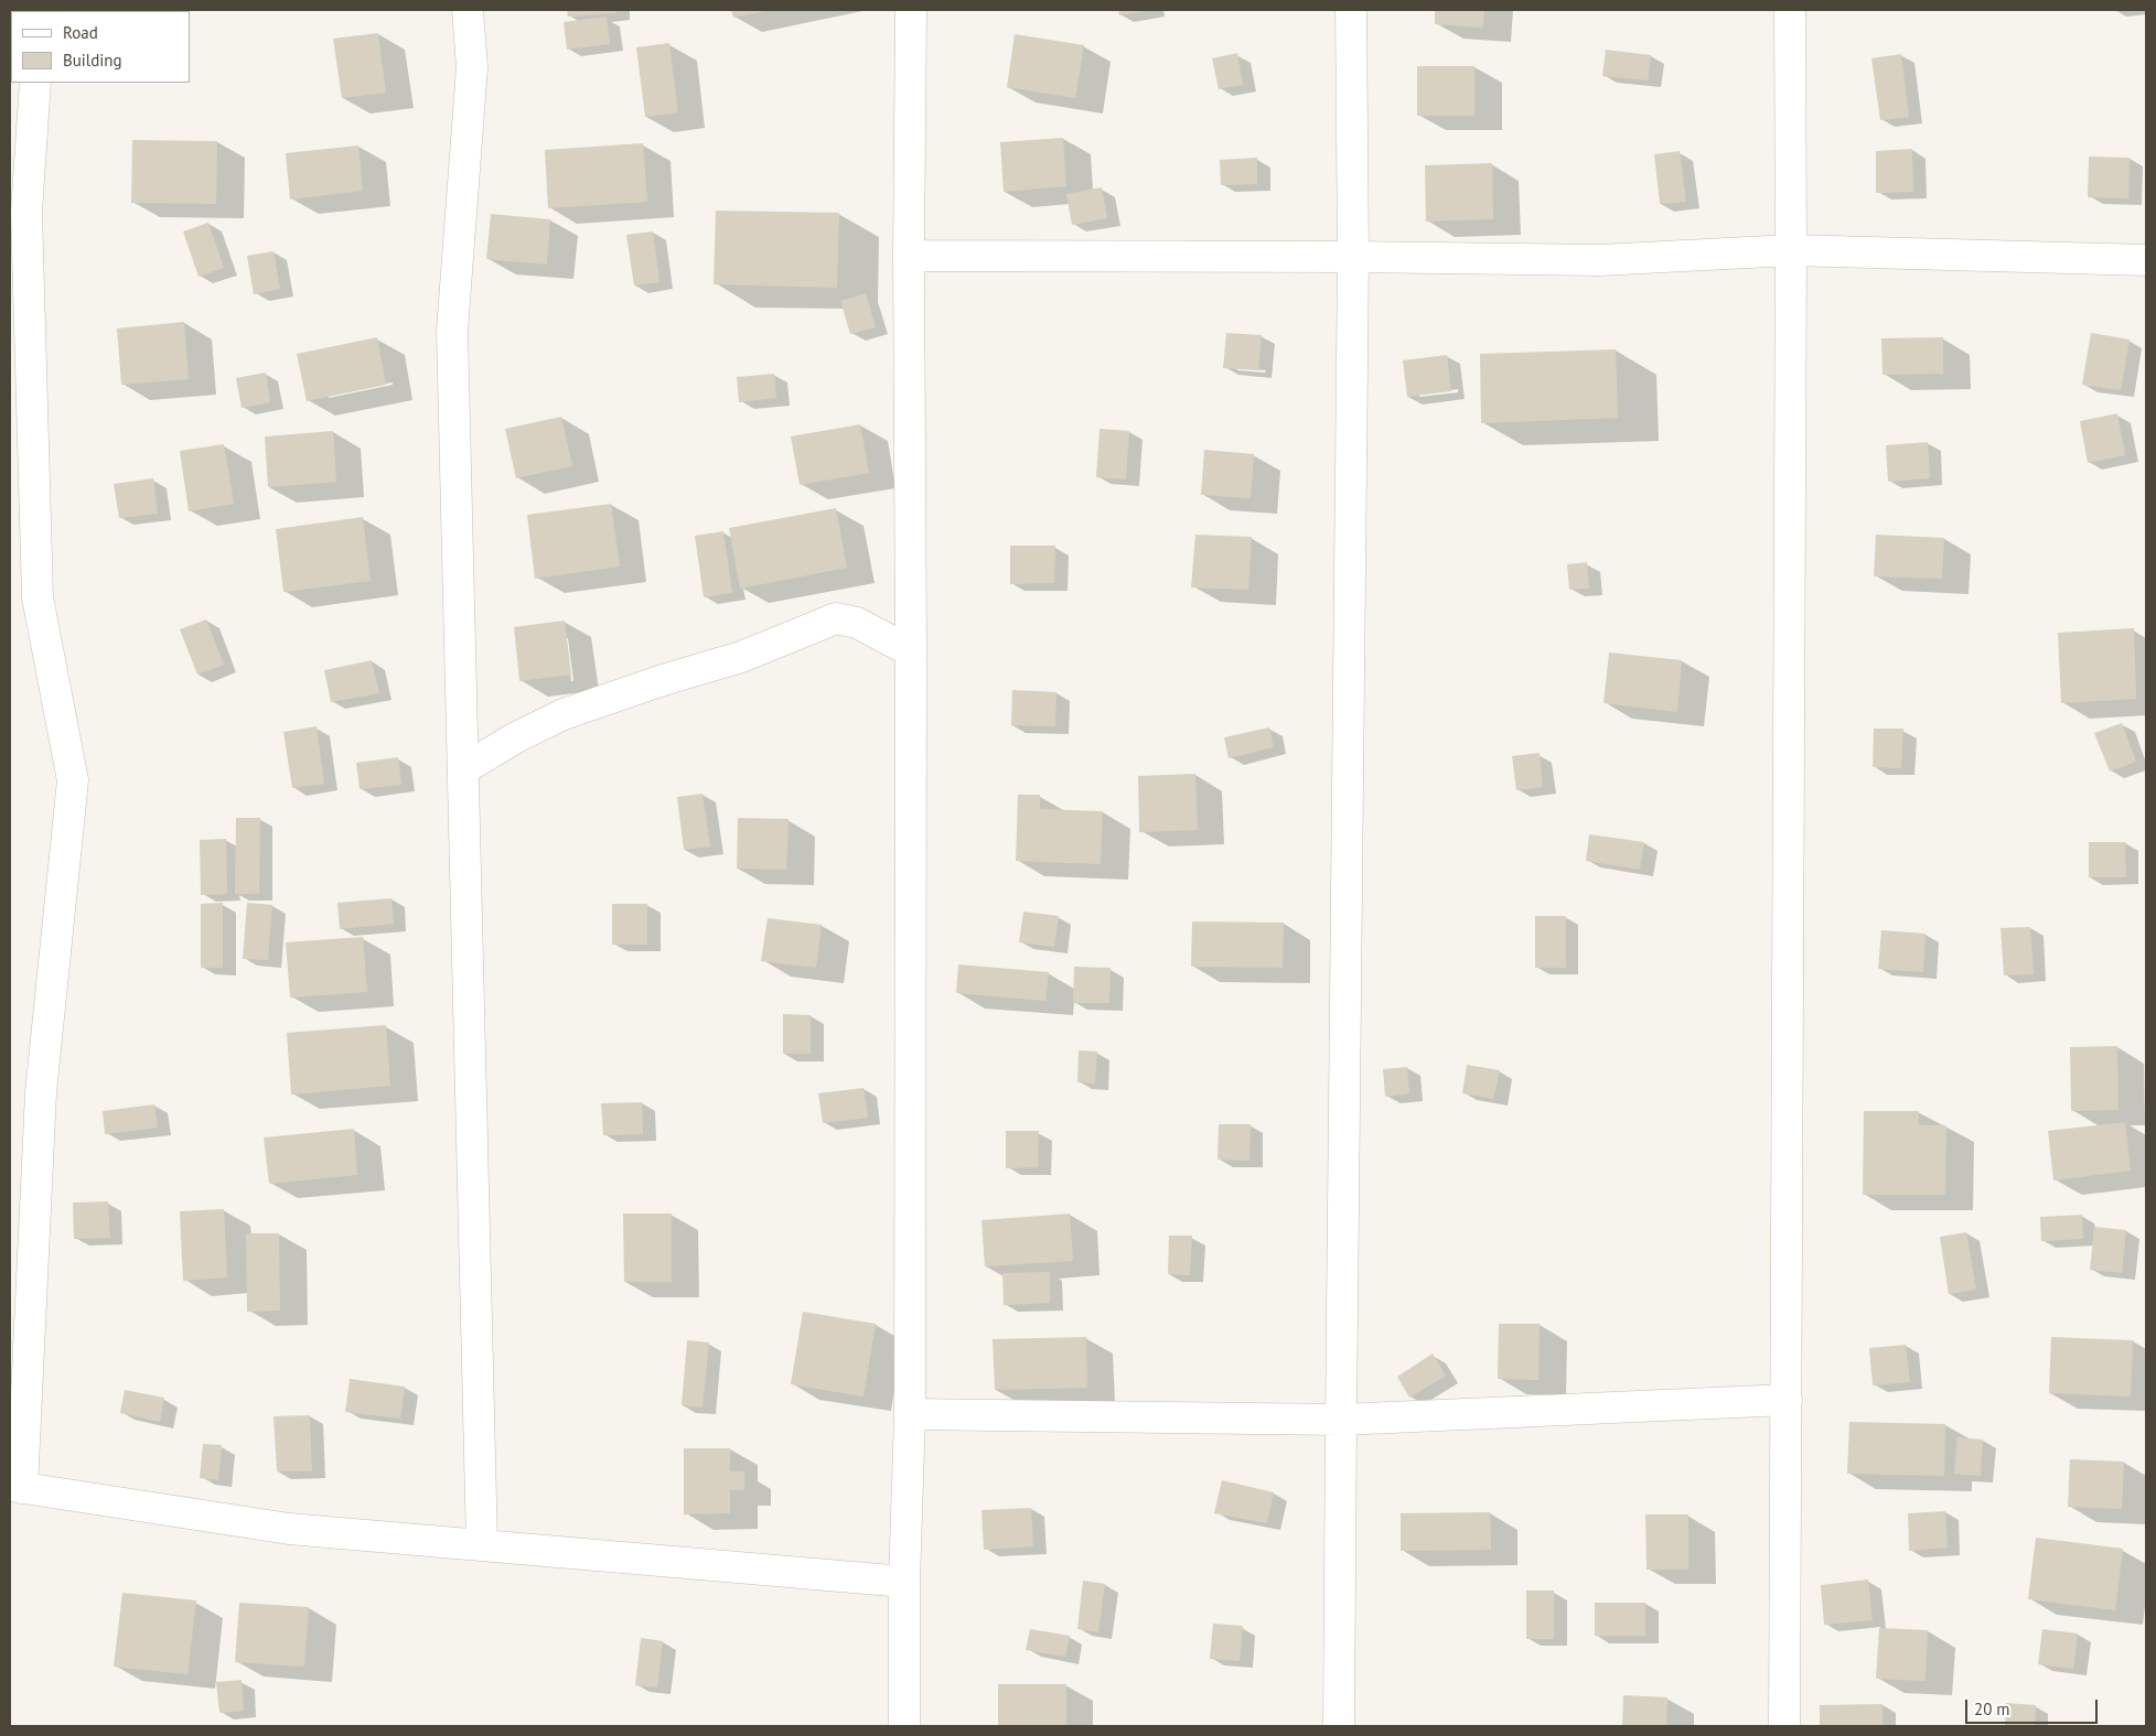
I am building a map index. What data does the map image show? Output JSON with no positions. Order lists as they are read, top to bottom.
{
  "legend": ["Road", "Building"],
  "scale_bar": "20 m"
}
